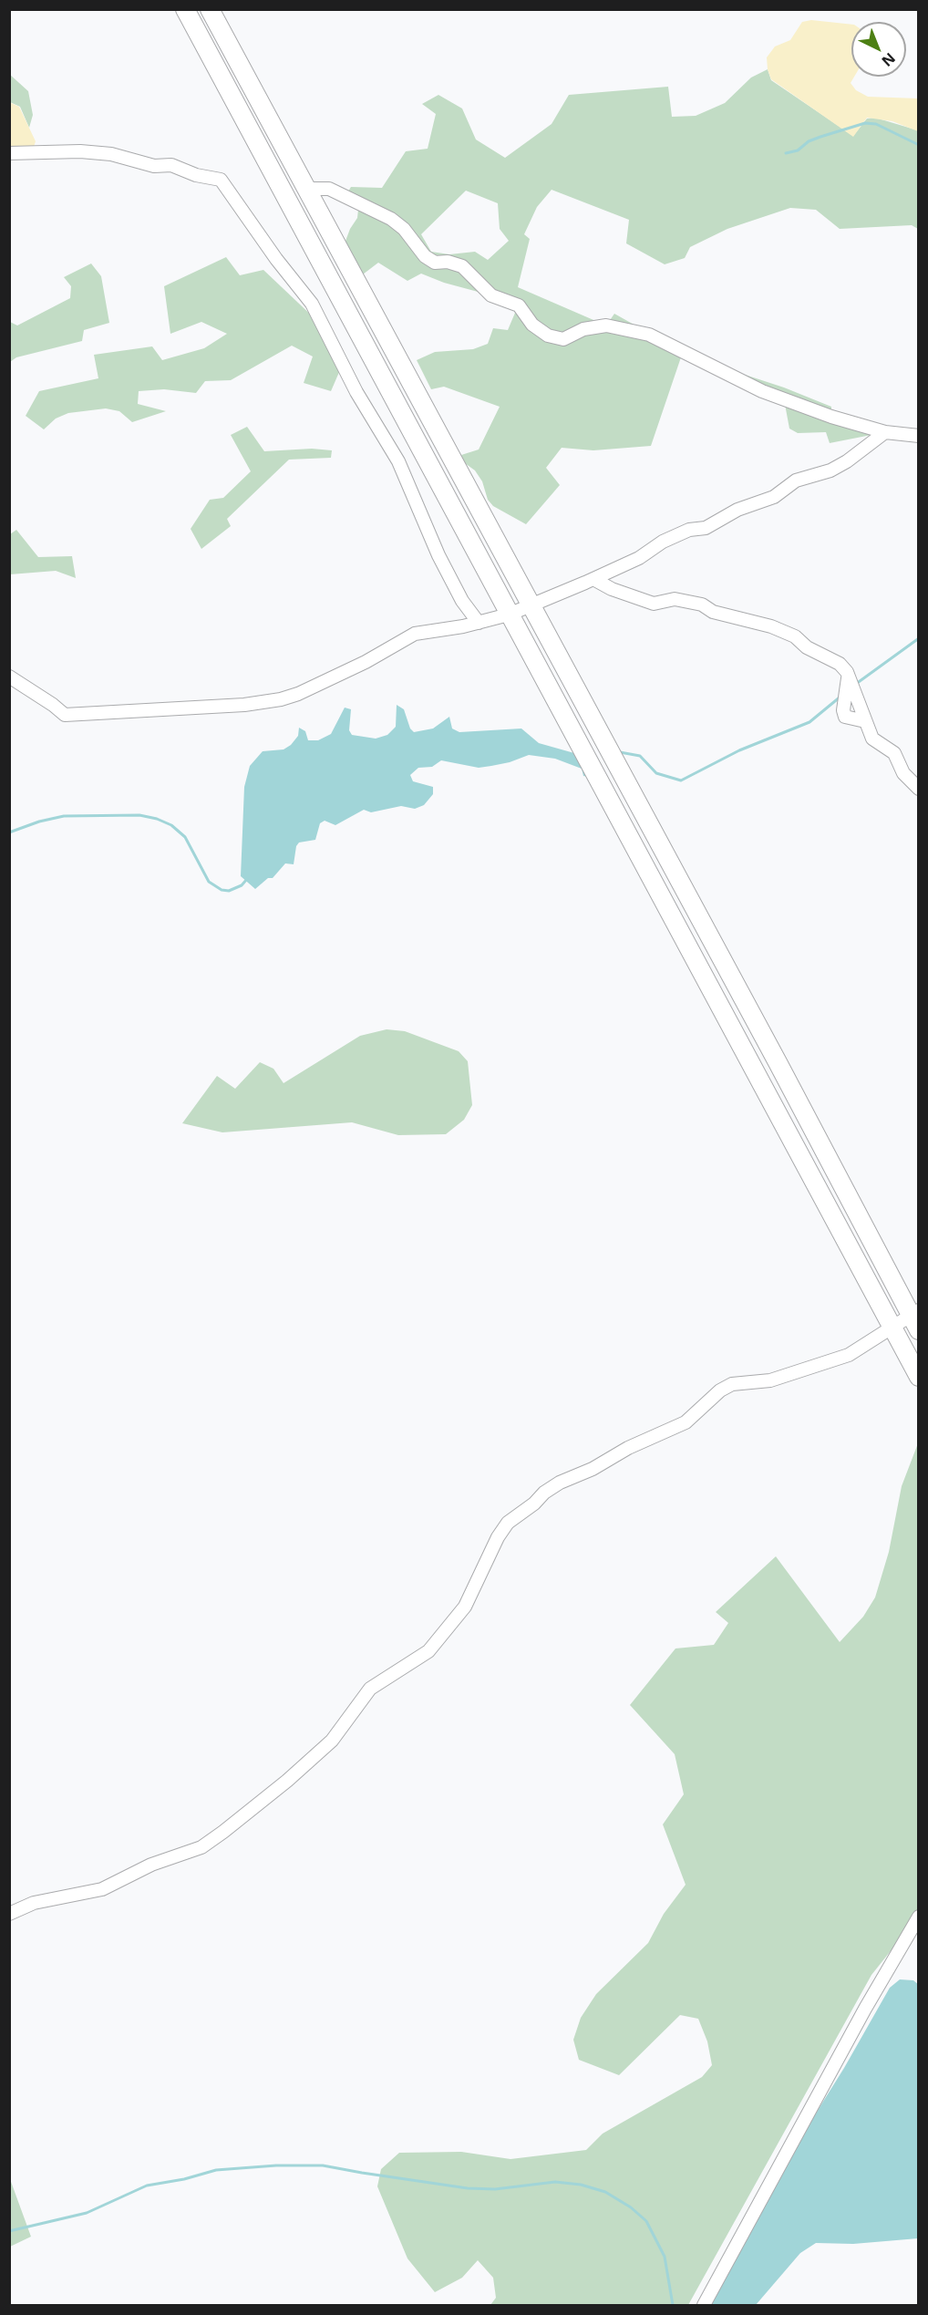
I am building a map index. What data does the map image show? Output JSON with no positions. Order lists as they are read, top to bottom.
{
  "north": "bottom right"
}
